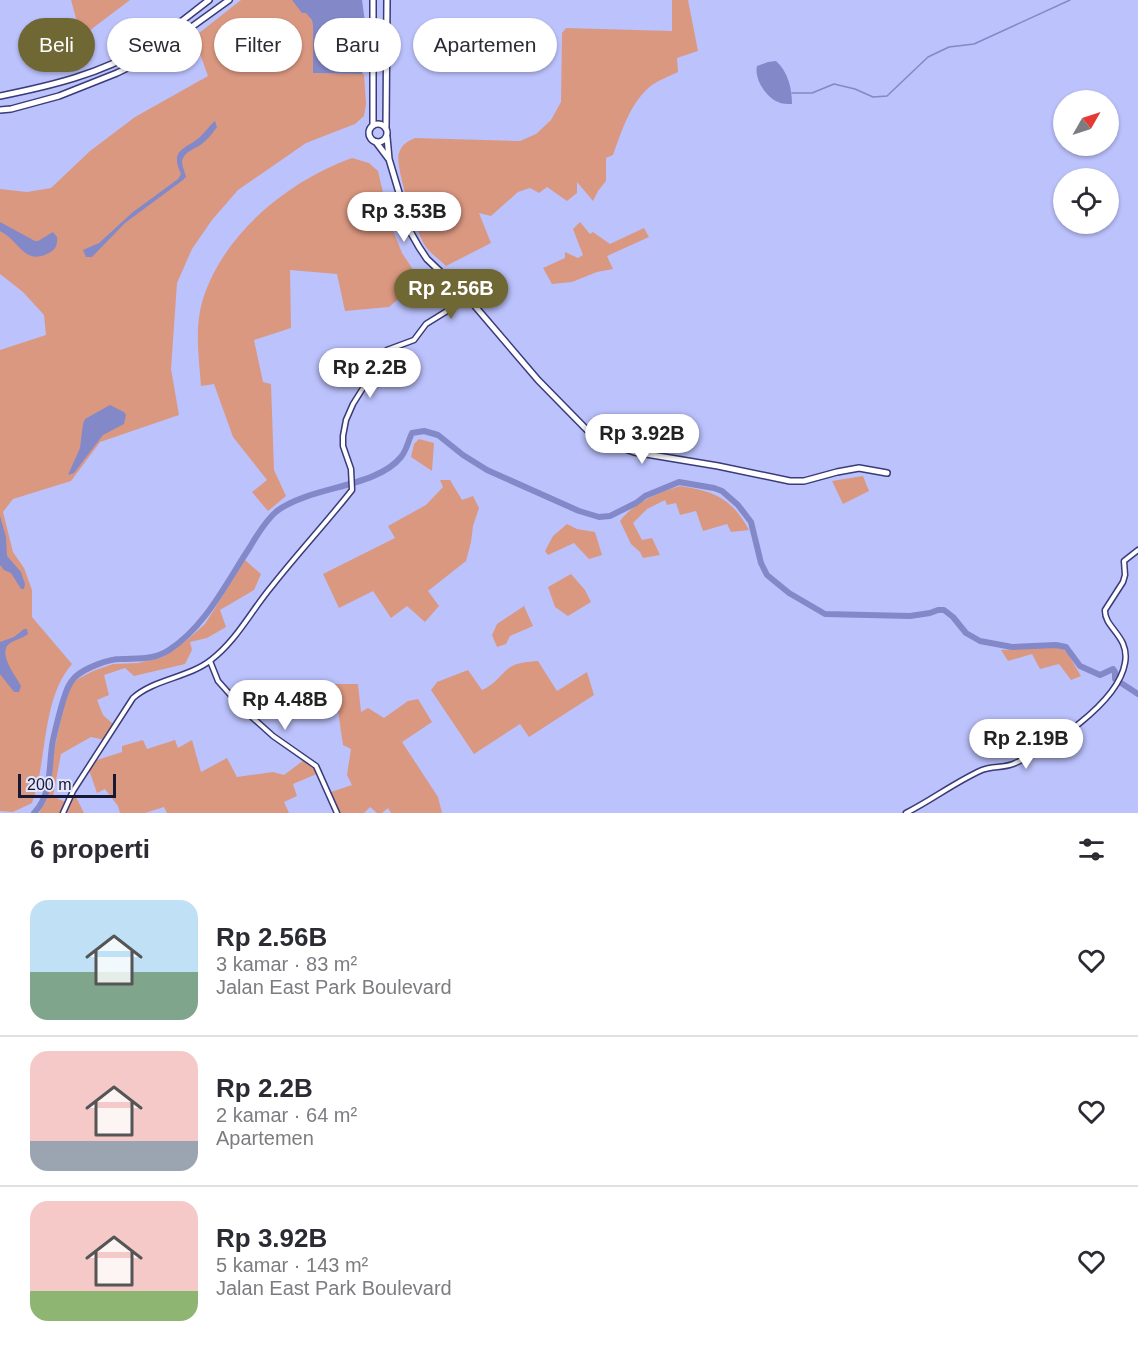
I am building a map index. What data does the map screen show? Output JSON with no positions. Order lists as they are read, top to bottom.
{
  "scale_bar": "200 m",
  "north": "top right",
  "page": {
    "chip": [
      "Beli",
      "Sewa",
      "Filter",
      "Baru",
      "Apartemen"
    ],
    "price": [
      "Rp 3.53B",
      "Rp 2.56B",
      "Rp 2.2B",
      "Rp 3.92B",
      "Rp 4.48B",
      "Rp 2.19B"
    ],
    "scale": "200 m",
    "heading": "6 properti",
    "list": [
      {
        "name": "Rp 2.56B",
        "note": "3 kamar · 83 m² · Jalan East Park Boulevard"
      },
      {
        "name": "Rp 2.2B",
        "note": "2 kamar · 64 m² · Apartemen"
      },
      {
        "name": "Rp 3.92B",
        "note": "5 kamar · 143 m² · Jalan East Park Boulevard"
      }
    ]
  }
}
